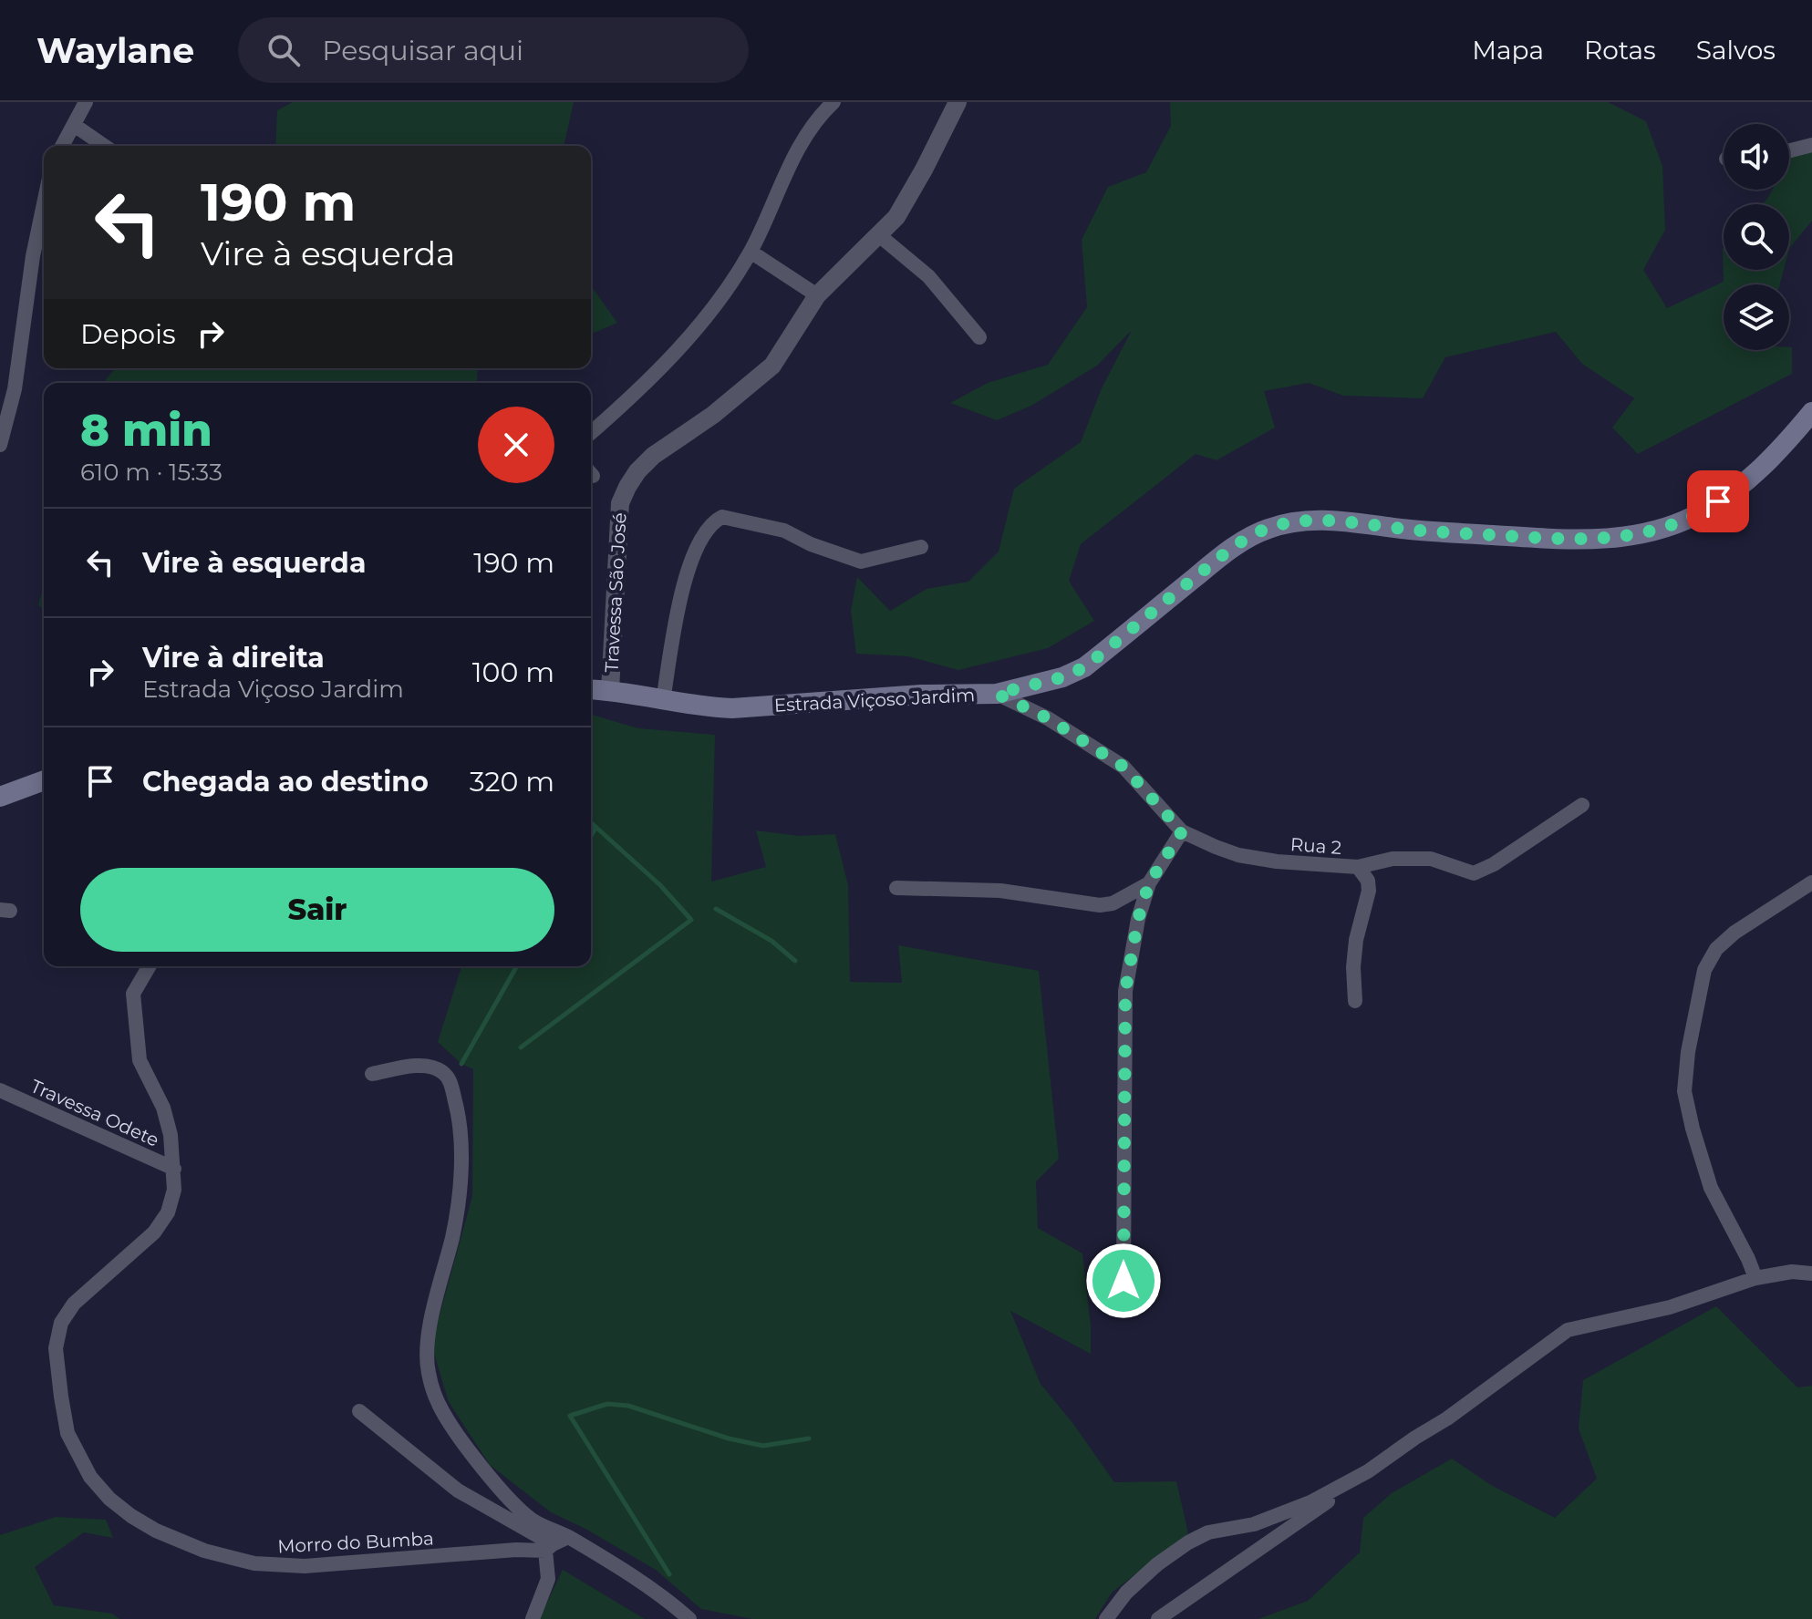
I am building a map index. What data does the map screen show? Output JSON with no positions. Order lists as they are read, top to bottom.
{
  "streets": {
    "main road": ["Estrada Viçoso Jardim"],
    "street": [
      "Travessa São José",
      "Rua 2",
      "Travessa Odete",
      "Morro do Bumba"
    ]
  },
  "crossings": [
    ["Travessa São José", "Estrada Viçoso Jardim"],
    ["Travessa Odete", "Morro do Bumba"]
  ],
  "page": {
    "header": "Waylane",
    "search": "Pesquisar aqui",
    "nav": ["Mapa", "Rotas", "Salvos"],
    "turn": ["190 m", "Vire à esquerda"],
    "then": "Depois",
    "heading": ["8 min", "610 m · 15:33"],
    "list": [
      {
        "name": "Vire à esquerda",
        "value": "190 m"
      },
      {
        "name": "Vire à direita",
        "note": "Estrada Viçoso Jardim",
        "value": "100 m"
      },
      {
        "name": "Chegada ao destino",
        "value": "320 m"
      }
    ],
    "buttons": "Sair"
  }
}
